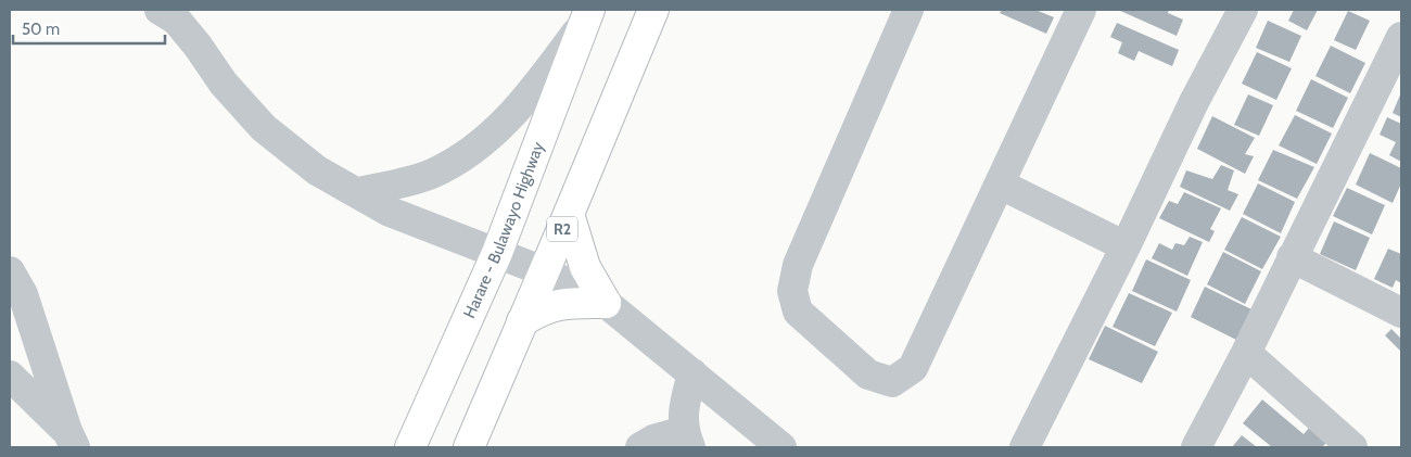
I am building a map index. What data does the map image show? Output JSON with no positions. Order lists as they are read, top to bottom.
{
  "streets": {
    "highway": ["R2", "Harare - Bulawayo Highway"]
  },
  "scale_bar": "50 m"
}
